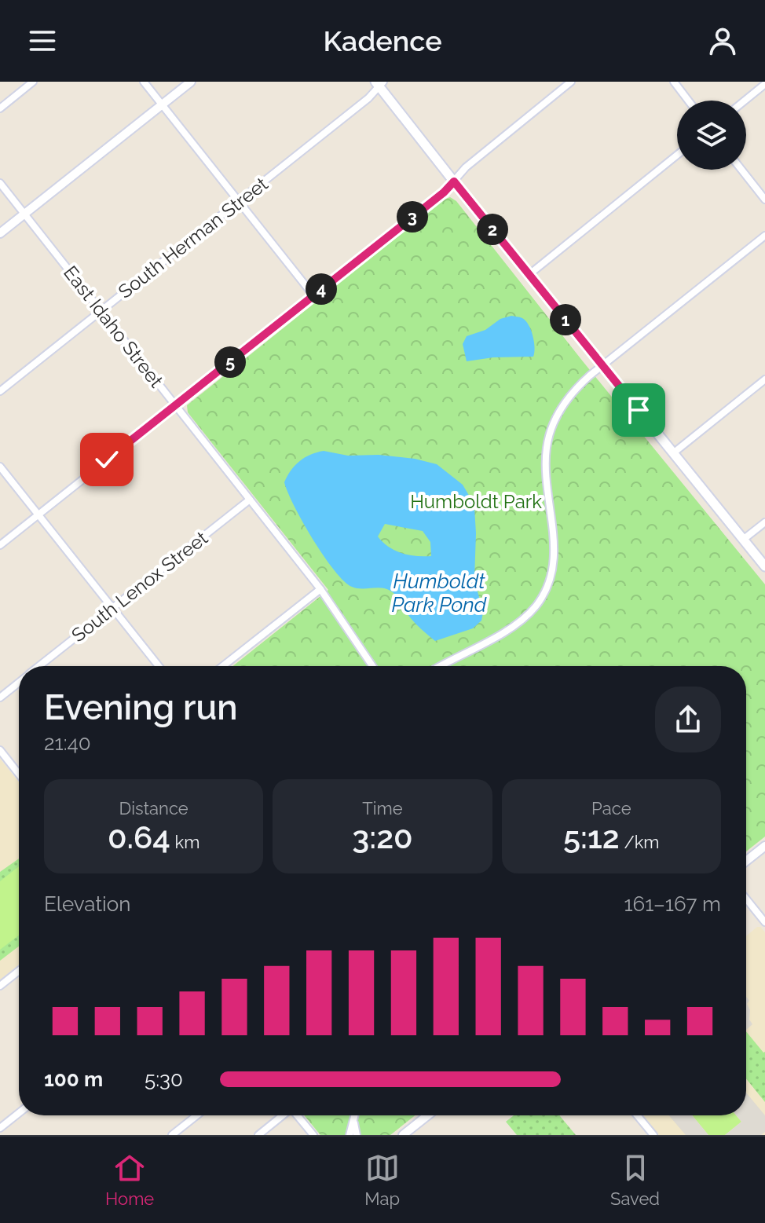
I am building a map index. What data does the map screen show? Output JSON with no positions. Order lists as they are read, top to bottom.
{
  "streets": {
    "street": ["South Herman Street", "East Idaho Street", "South Lenox Street"]
  },
  "crossings": [
    ["South Herman Street", "East Idaho Street"],
    ["East Idaho Street", "South Lenox Street"]
  ],
  "water": ["Humboldt Park Pond"],
  "parks": ["Humboldt Park"],
  "page": {
    "header": "Kadence",
    "pins": [
      "3",
      "2",
      "4",
      "1",
      "5"
    ],
    "heading": ["Evening run", "21:40"],
    "stats": [
      ["Distance", "0.64 km"],
      ["Time", "3:20"],
      ["Pace", "5:12 /km"]
    ],
    "chart": ["Elevation", "161–167 m"],
    "list": [
      {
        "name": "100 m",
        "note": "5:30"
      }
    ],
    "tabs": ["Home", "Map", "Saved"]
  }
}
